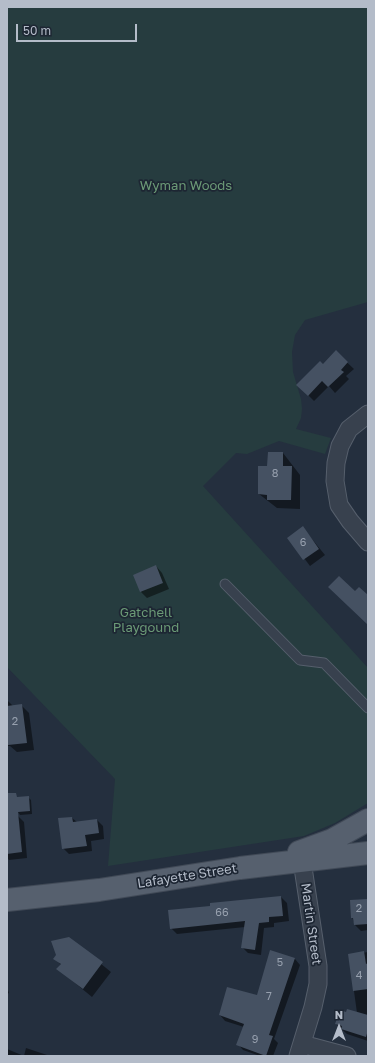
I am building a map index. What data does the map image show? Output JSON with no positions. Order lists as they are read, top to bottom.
{
  "streets": {
    "main road": ["Lafayette Street"],
    "street": ["Martin Street"]
  },
  "crossings": [
    ["Lafayette Street", "Martin Street"]
  ],
  "parks": ["Wyman Woods", "Gatchell Playgound"],
  "house_numbers": [
    "8",
    "6",
    "2",
    "2",
    "66",
    "5",
    "4",
    "7",
    "9"
  ],
  "scale_bar": "50 m",
  "north": "top"
}
